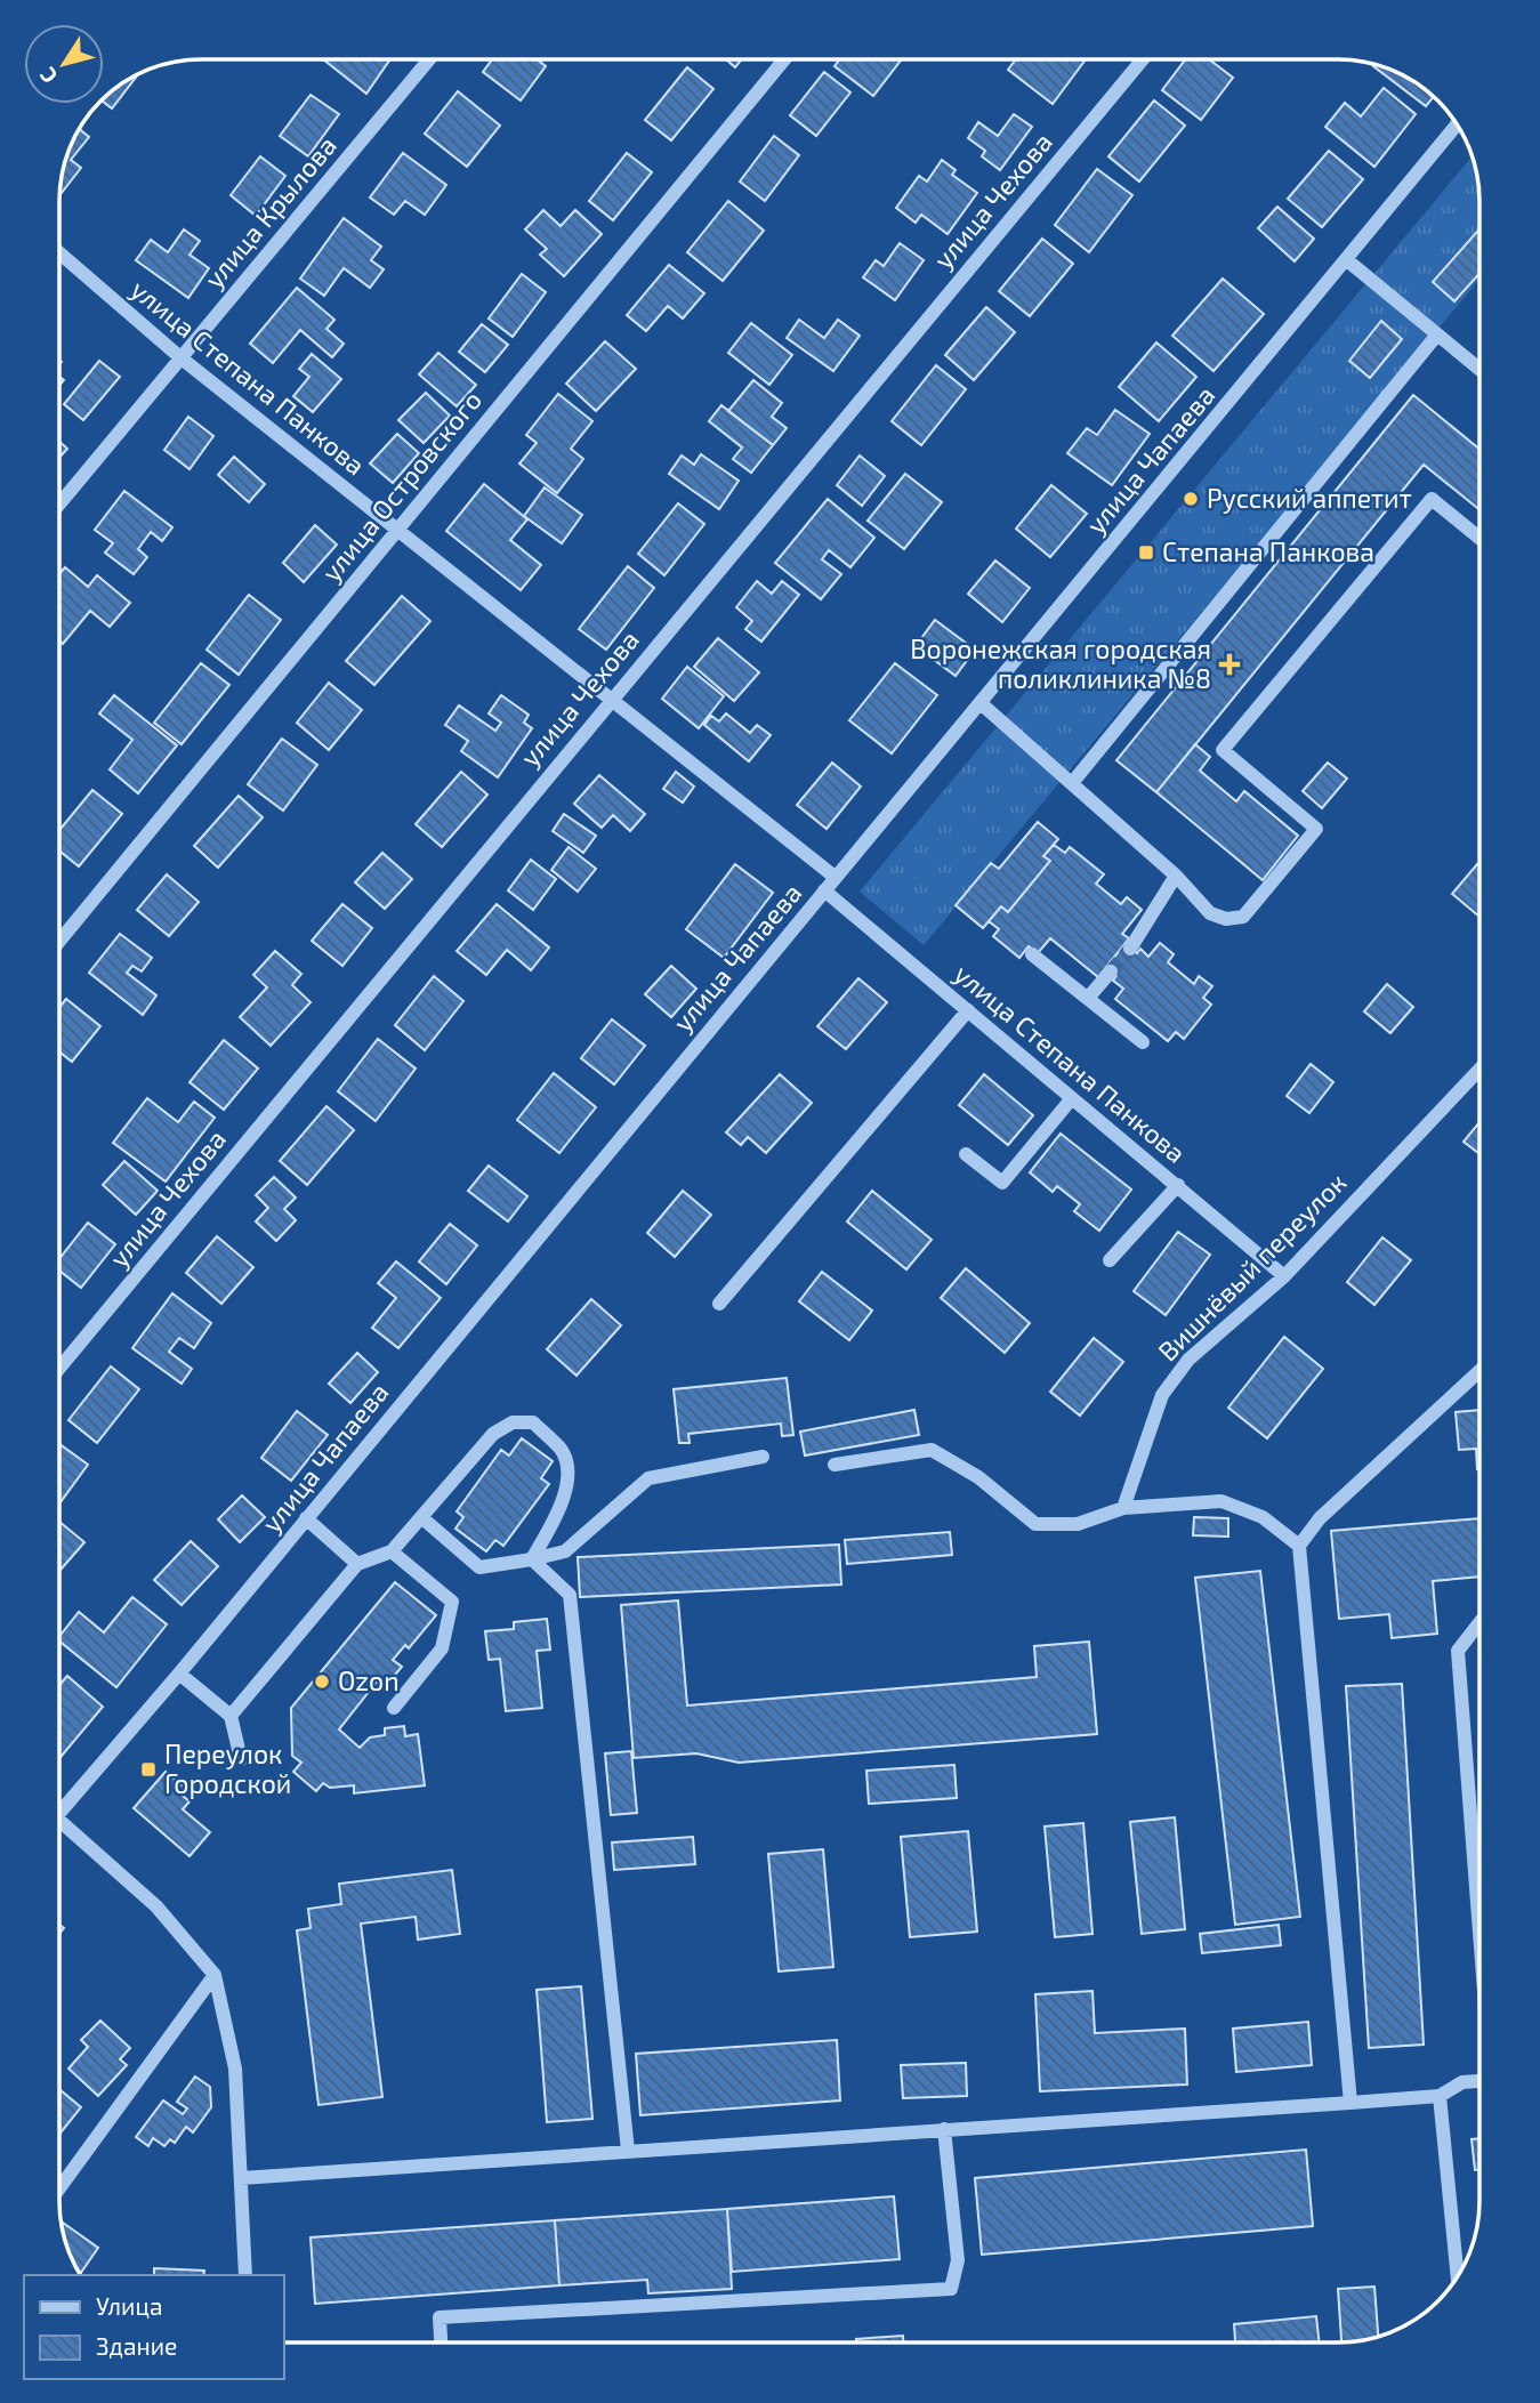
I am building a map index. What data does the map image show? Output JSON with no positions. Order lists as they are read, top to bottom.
{
  "streets": {
    "street": [
      "улица Чехова",
      "улица Крылова",
      "улица Степана Панкова",
      "улица Чапаева",
      "улица Островского",
      "Вишнёвый переулок"
    ]
  },
  "crossings": [
    ["улица Чехова", "улица Степана Панкова"],
    ["улица Крылова", "улица Степана Панкова"],
    ["улица Степана Панкова", "улица Чапаева"],
    ["улица Степана Панкова", "улица Островского"],
    ["улица Степана Панкова", "Вишнёвый переулок"]
  ],
  "places": {
    "other": ["Русский аппетит", "Ozon"],
    "transit": ["Степана Панкова", "Переулок Городской"],
    "health": ["Воронежская городская поликлиника №8"]
  },
  "legend": ["Улица", "Здание"],
  "north": "bottom left"
}
